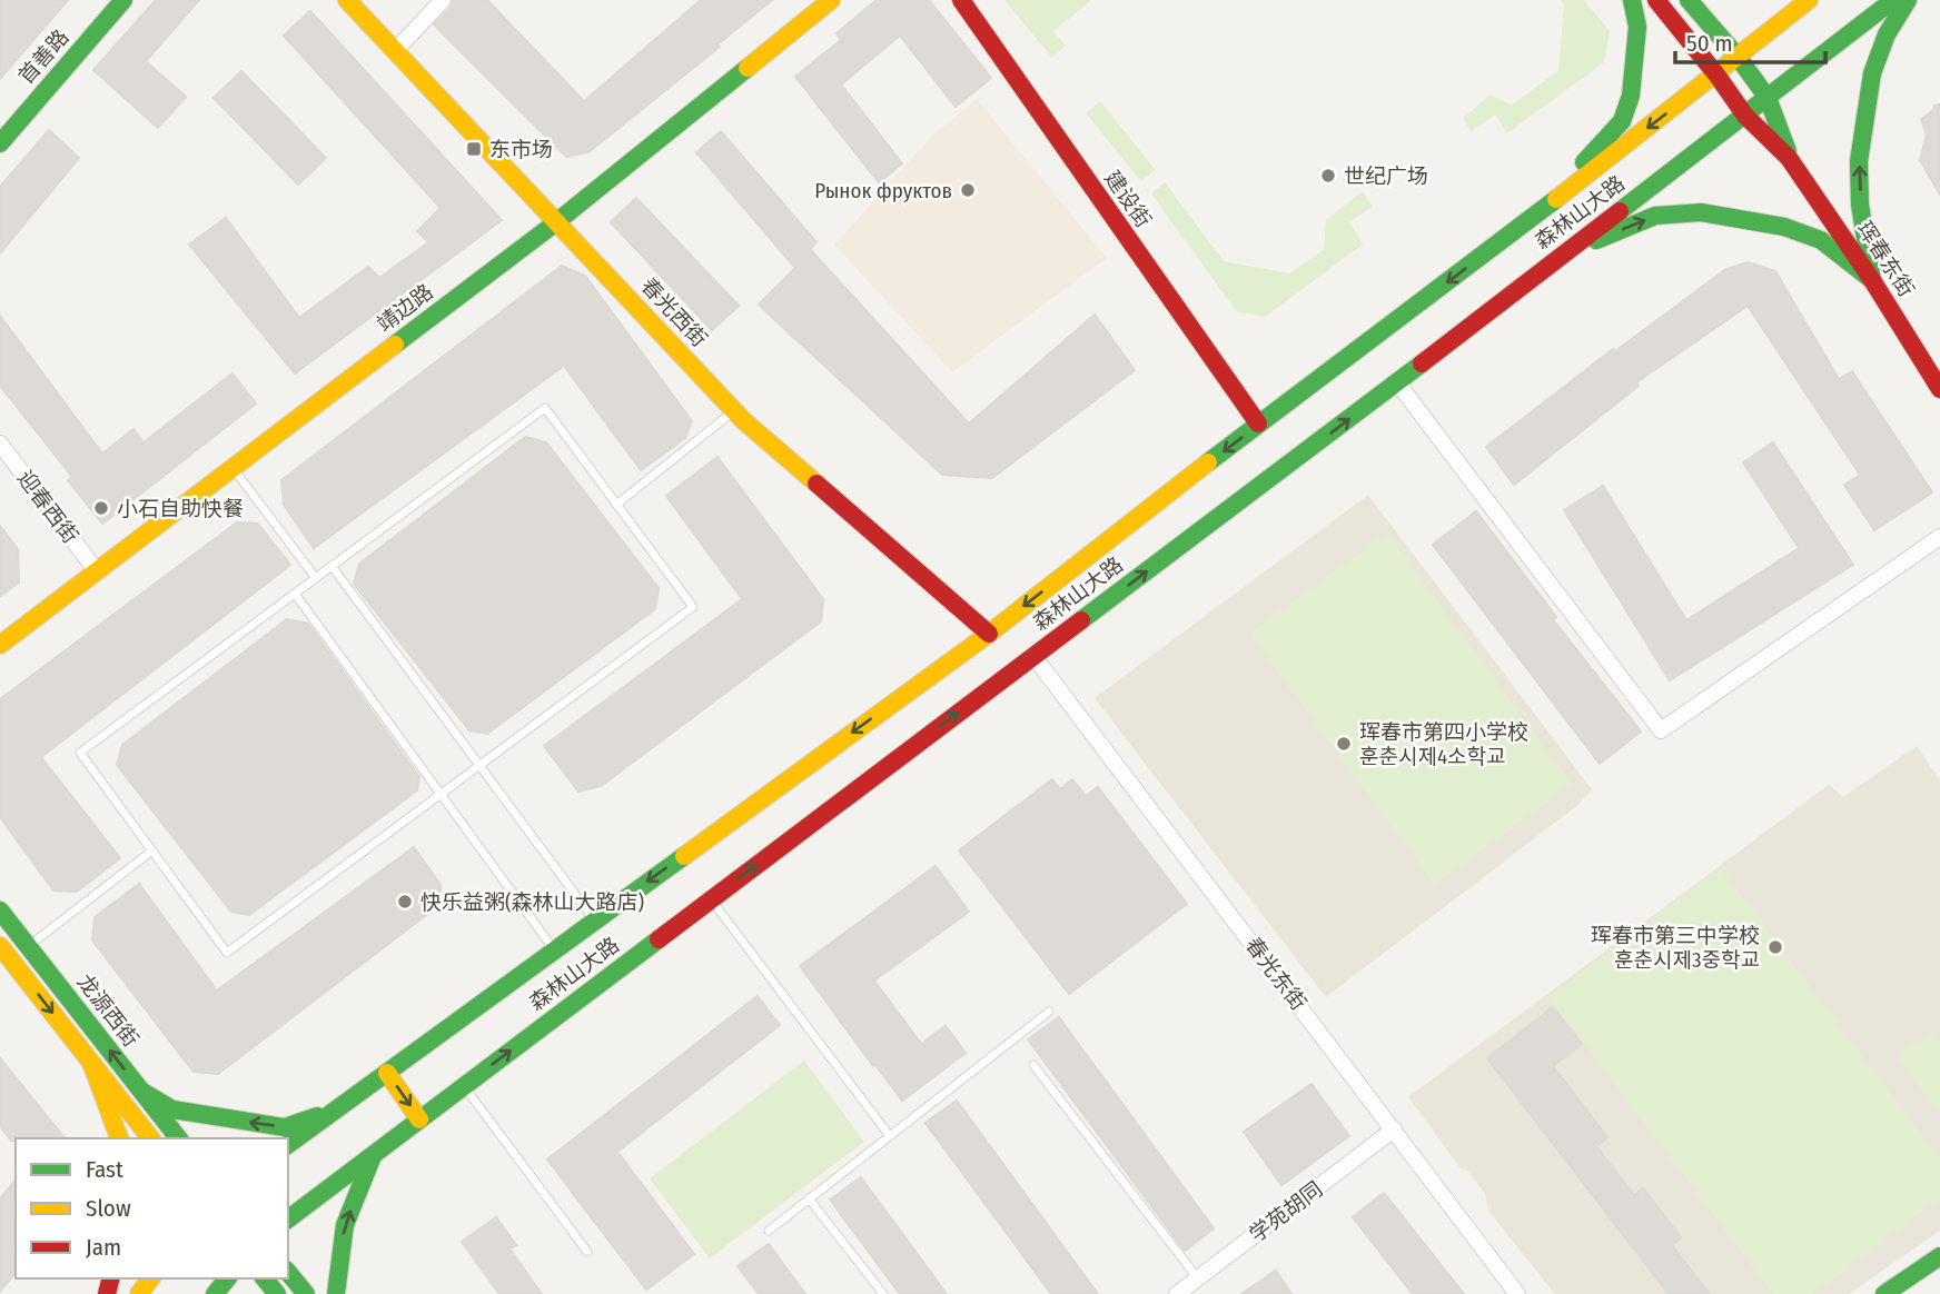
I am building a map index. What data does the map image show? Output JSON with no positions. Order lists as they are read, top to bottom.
{
  "streets": {
    "main road": [
      "首善路",
      "建设街",
      "森林山大路",
      "珲春东街",
      "靖边路",
      "春光西街",
      "龙源西街"
    ],
    "street": ["迎春西街", "春光东街", "学苑胡同"]
  },
  "crossings": [
    ["建设街", "森林山大路"],
    ["森林山大路", "春光西街"],
    ["森林山大路", "春光东街"],
    ["靖边路", "春光西街"],
    ["靖边路", "迎春西街"],
    ["春光东街", "学苑胡同"]
  ],
  "places": {
    "transit": ["东市场"],
    "other": [
      "世纪广场",
      "Рынок фруктов",
      "小石自助快餐",
      "珲春市第四小学校 훈춘시제4소학교",
      "快乐益粥(森林山大路店)",
      "珲春市第三中学校 훈춘시제3중학교"
    ]
  },
  "legend": ["Fast", "Slow", "Jam"],
  "scale_bar": "50 m"
}
